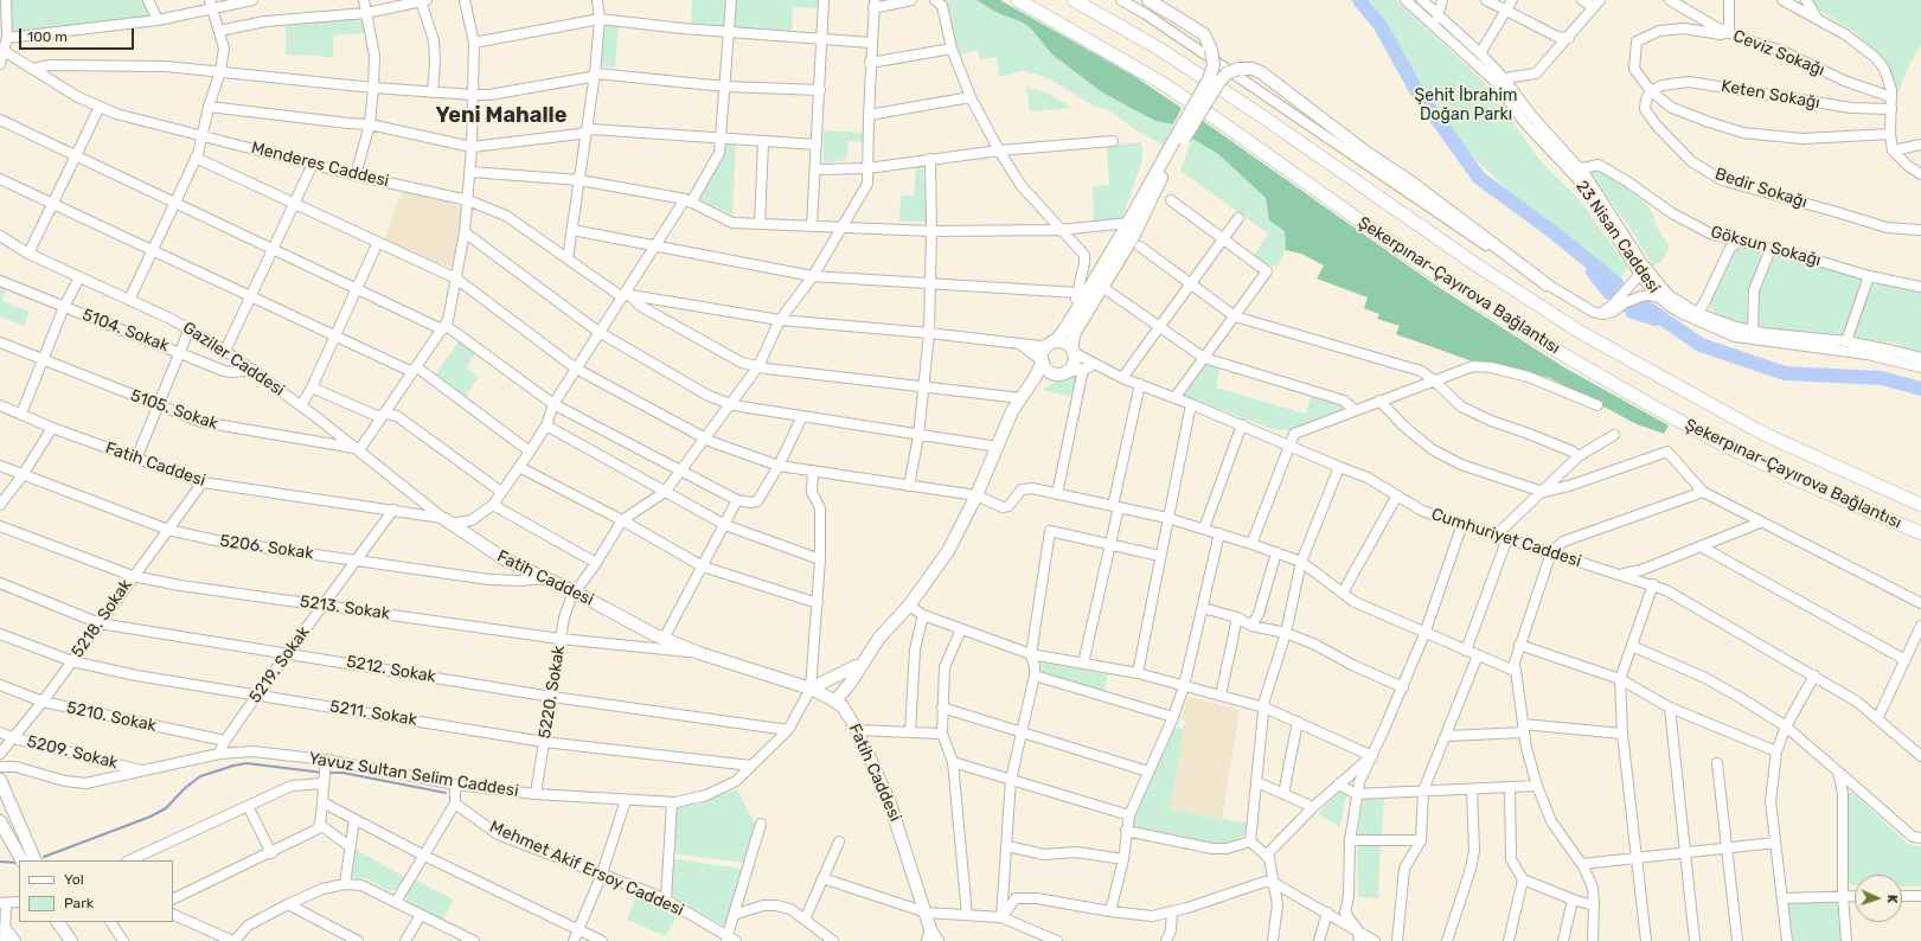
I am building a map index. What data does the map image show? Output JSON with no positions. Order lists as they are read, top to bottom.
{
  "streets": {
    "highway": ["Şekerpınar-Çayırova Bağlantısı"],
    "main road": ["Fatih Caddesi"],
    "street": [
      "Ceviz Sokağı",
      "Keten Sokağı",
      "Menderes Caddesi",
      "Bedir Sokağı",
      "23 Nisan Caddesi",
      "Göksun Sokağı",
      "5104. Sokak",
      "Gaziler Caddesi",
      "5105. Sokak",
      "Cumhuriyet Caddesi",
      "5206. Sokak",
      "5213. Sokak",
      "5218. Sokak",
      "5219. Sokak",
      "5212. Sokak",
      "5220. Sokak",
      "5211. Sokak",
      "5210. Sokak",
      "5209. Sokak",
      "Yavuz Sultan Selim Caddesi",
      "Mehmet Akif Ersoy Caddesi"
    ]
  },
  "crossings": [
    ["Keten Sokağı", "Bedir Sokağı"],
    ["23 Nisan Caddesi", "Göksun Sokağı"],
    ["5104. Sokak", "Gaziler Caddesi"],
    ["Gaziler Caddesi", "5105. Sokak"],
    ["Gaziler Caddesi", "Fatih Caddesi"],
    ["Fatih Caddesi", "5206. Sokak"],
    ["Fatih Caddesi", "5213. Sokak"],
    ["Fatih Caddesi", "5218. Sokak"],
    ["Fatih Caddesi", "5219. Sokak"],
    ["Fatih Caddesi", "5220. Sokak"],
    ["Fatih Caddesi", "Yavuz Sultan Selim Caddesi"],
    ["5206. Sokak", "5218. Sokak"],
    ["5206. Sokak", "5219. Sokak"],
    ["5213. Sokak", "5218. Sokak"],
    ["5213. Sokak", "5219. Sokak"],
    ["5213. Sokak", "5220. Sokak"],
    ["5218. Sokak", "5212. Sokak"],
    ["5218. Sokak", "5211. Sokak"],
    ["5218. Sokak", "5210. Sokak"],
    ["5218. Sokak", "5209. Sokak"],
    ["5219. Sokak", "5212. Sokak"],
    ["5219. Sokak", "5211. Sokak"],
    ["5219. Sokak", "5210. Sokak"],
    ["5219. Sokak", "Yavuz Sultan Selim Caddesi"],
    ["5212. Sokak", "5220. Sokak"],
    ["5212. Sokak", "Yavuz Sultan Selim Caddesi"],
    ["5220. Sokak", "5211. Sokak"],
    ["5220. Sokak", "Yavuz Sultan Selim Caddesi"],
    ["5211. Sokak", "Yavuz Sultan Selim Caddesi"],
    ["5209. Sokak", "Yavuz Sultan Selim Caddesi"]
  ],
  "districts": ["Yeni Mahalle"],
  "parks": ["Şehit İbrahim Doğan Parkı"],
  "legend": ["Yol", "Park"],
  "scale_bar": "100 m",
  "north": "right"
}
